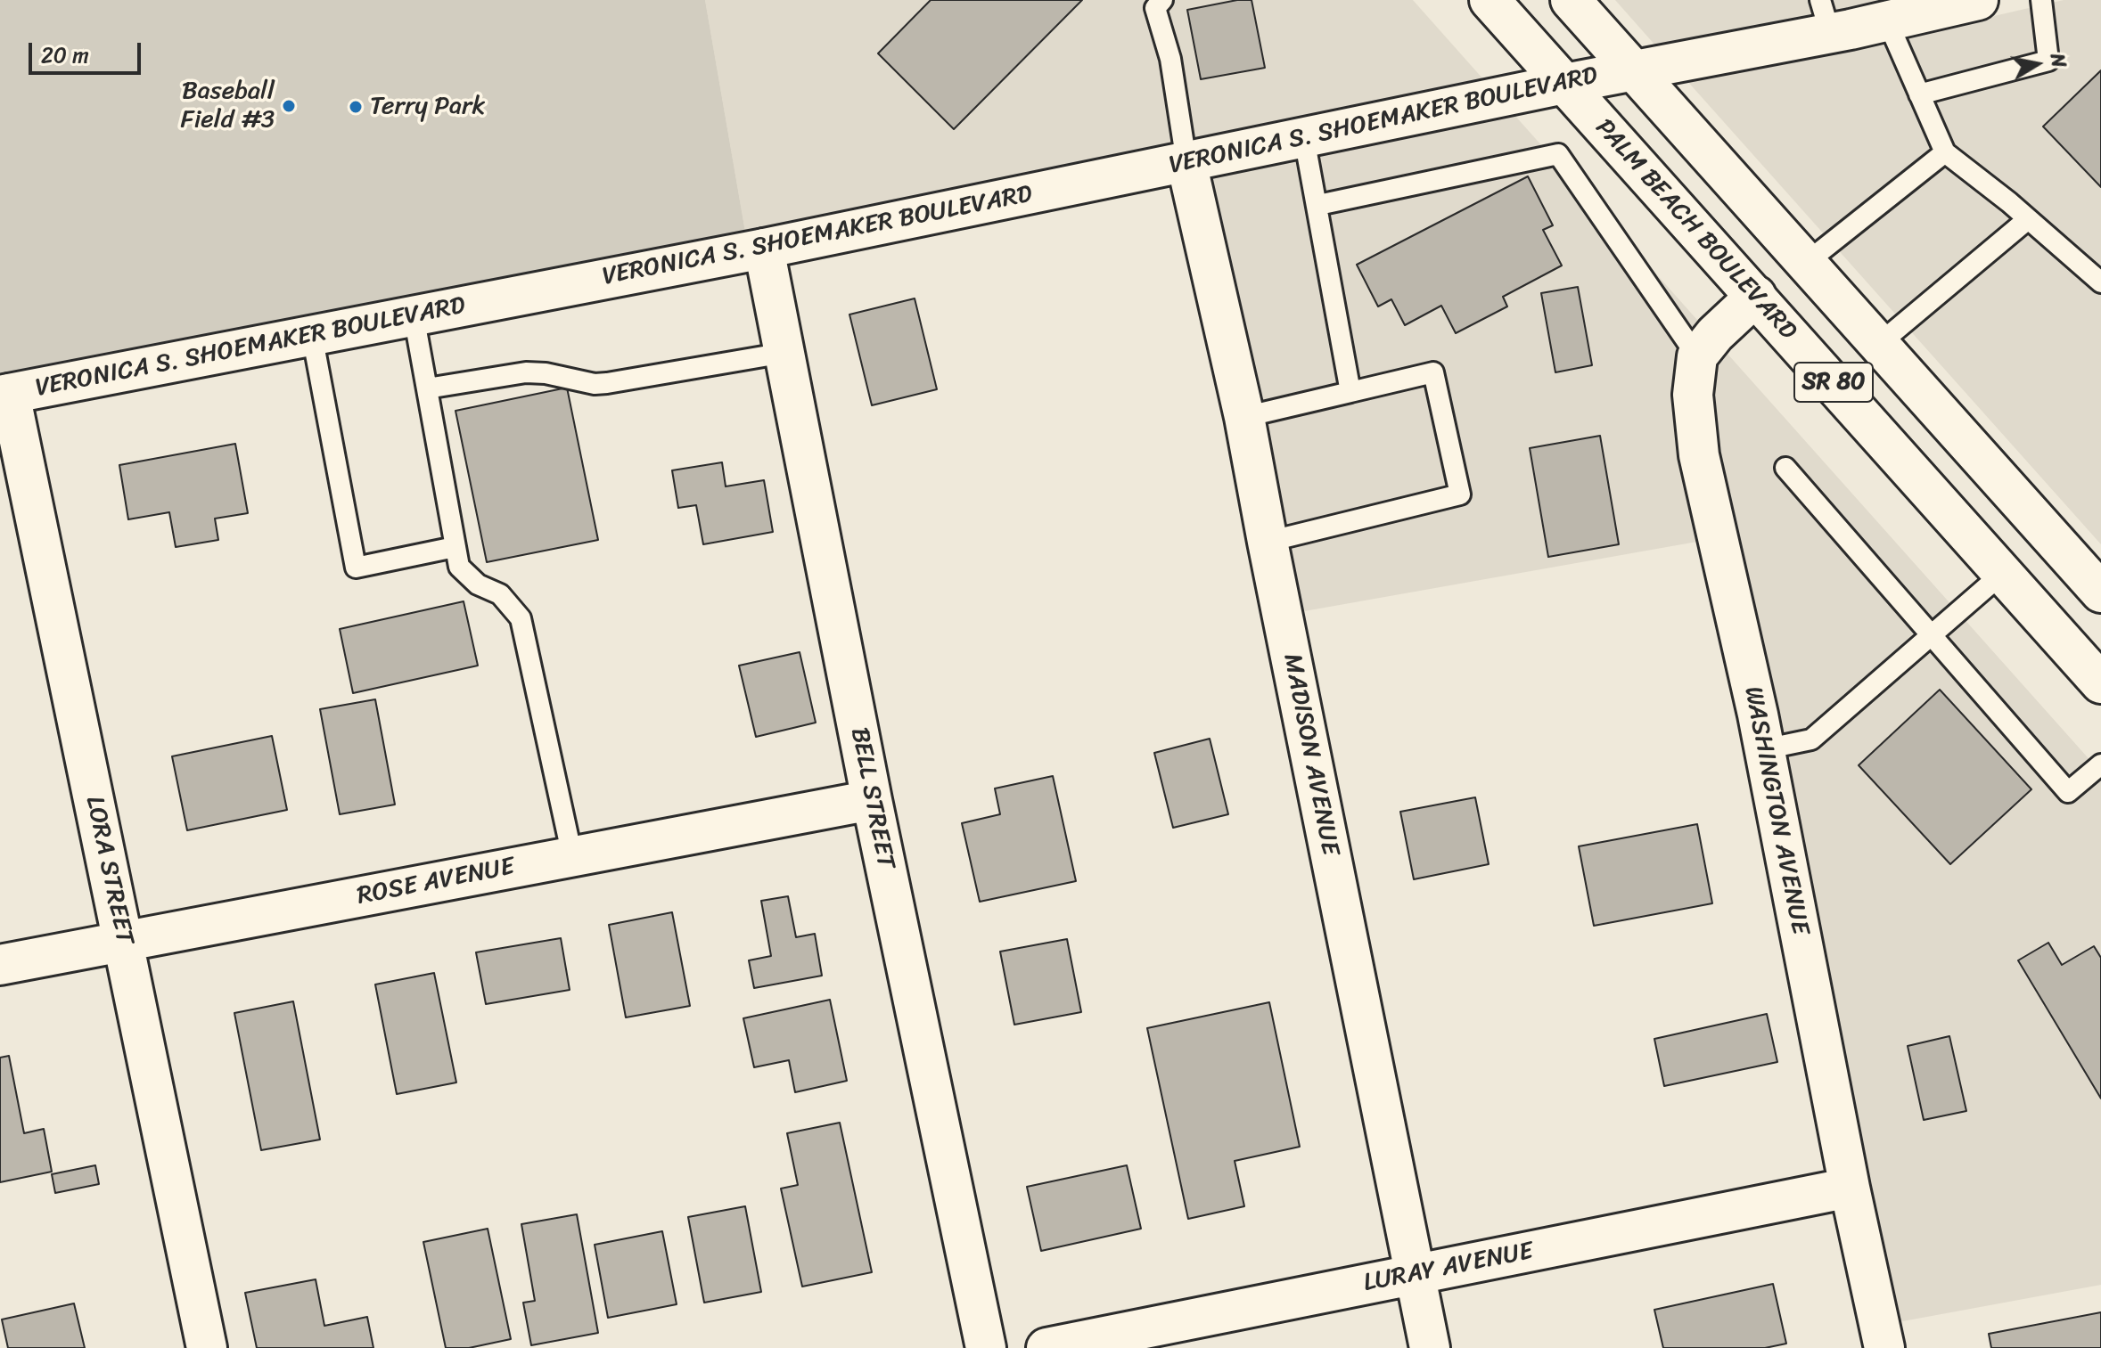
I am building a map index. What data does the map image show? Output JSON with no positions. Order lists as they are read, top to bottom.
{
  "streets": {
    "street": [
      "VERONICA S. SHOEMAKER BOULEVARD",
      "PALM BEACH BOULEVARD",
      "SR 80",
      "MADISON AVENUE",
      "BELL STREET",
      "WASHINGTON AVENUE",
      "LORA STREET",
      "ROSE AVENUE",
      "LURAY AVENUE"
    ]
  },
  "crossings": [
    ["VERONICA S. SHOEMAKER BOULEVARD", "PALM BEACH BOULEVARD"],
    ["VERONICA S. SHOEMAKER BOULEVARD", "SR 80"],
    ["VERONICA S. SHOEMAKER BOULEVARD", "MADISON AVENUE"],
    ["VERONICA S. SHOEMAKER BOULEVARD", "BELL STREET"],
    ["VERONICA S. SHOEMAKER BOULEVARD", "LORA STREET"],
    ["MADISON AVENUE", "LURAY AVENUE"],
    ["BELL STREET", "ROSE AVENUE"],
    ["WASHINGTON AVENUE", "LURAY AVENUE"],
    ["LORA STREET", "ROSE AVENUE"]
  ],
  "places": ["Baseball Field #3", "Terry Park"],
  "scale_bar": "20 m",
  "north": "right"
}
